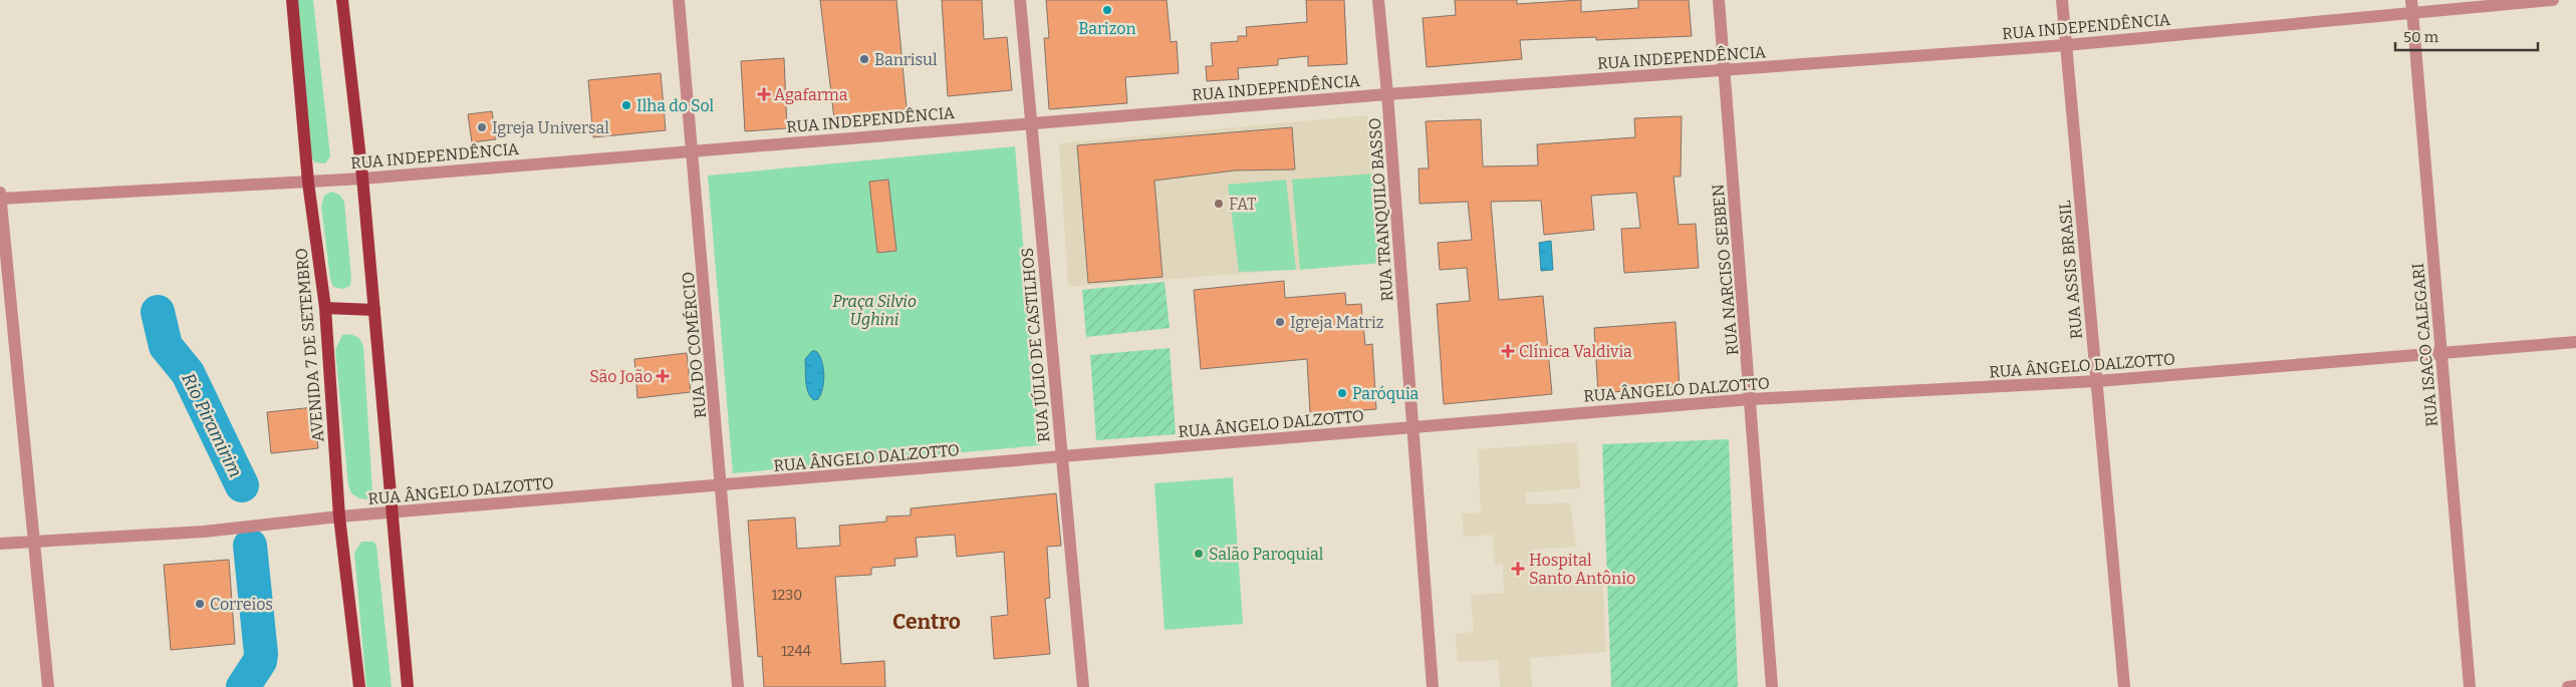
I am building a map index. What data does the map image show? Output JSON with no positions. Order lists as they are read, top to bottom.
{
  "streets": {
    "main road": ["AVENIDA 7 DE SETEMBRO"],
    "street": [
      "RUA INDEPENDÊNCIA",
      "RUA TRANQUILO BASSO",
      "RUA NARCISO SEBBEN",
      "RUA ASSIS BRASIL",
      "RUA DO COMÉRCIO",
      "RUA JÚLIO DE CASTILHOS",
      "RUA ISACO CALEGARI",
      "RUA ÂNGELO DALZOTTO"
    ]
  },
  "crossings": [
    ["RUA INDEPENDÊNCIA", "RUA TRANQUILO BASSO"],
    ["RUA INDEPENDÊNCIA", "RUA NARCISO SEBBEN"],
    ["RUA INDEPENDÊNCIA", "RUA ASSIS BRASIL"],
    ["RUA INDEPENDÊNCIA", "AVENIDA 7 DE SETEMBRO"],
    ["RUA INDEPENDÊNCIA", "RUA DO COMÉRCIO"],
    ["RUA INDEPENDÊNCIA", "RUA JÚLIO DE CASTILHOS"],
    ["RUA INDEPENDÊNCIA", "RUA ISACO CALEGARI"],
    ["RUA TRANQUILO BASSO", "RUA ÂNGELO DALZOTTO"],
    ["RUA NARCISO SEBBEN", "RUA ÂNGELO DALZOTTO"],
    ["RUA ASSIS BRASIL", "RUA ÂNGELO DALZOTTO"],
    ["AVENIDA 7 DE SETEMBRO", "RUA ÂNGELO DALZOTTO"],
    ["RUA DO COMÉRCIO", "RUA ÂNGELO DALZOTTO"],
    ["RUA JÚLIO DE CASTILHOS", "RUA ÂNGELO DALZOTTO"],
    ["RUA ISACO CALEGARI", "RUA ÂNGELO DALZOTTO"]
  ],
  "districts": ["Centro"],
  "water": ["Rio Piramirim"],
  "parks": ["Praça Silvio Ughini"],
  "places": {
    "other": [
      "Barizon",
      "Banrisul",
      "Ilha do Sol",
      "Igreja Universal",
      "FAT",
      "Igreja Matriz",
      "Paróquia",
      "Salão Paroquial",
      "Correios"
    ],
    "health": [
      "Agafarma",
      "Clínica Valdivia",
      "São João",
      "Hospital Santo Antônio"
    ]
  },
  "house_numbers": ["1230", "1244"],
  "scale_bar": "50 m"
}
